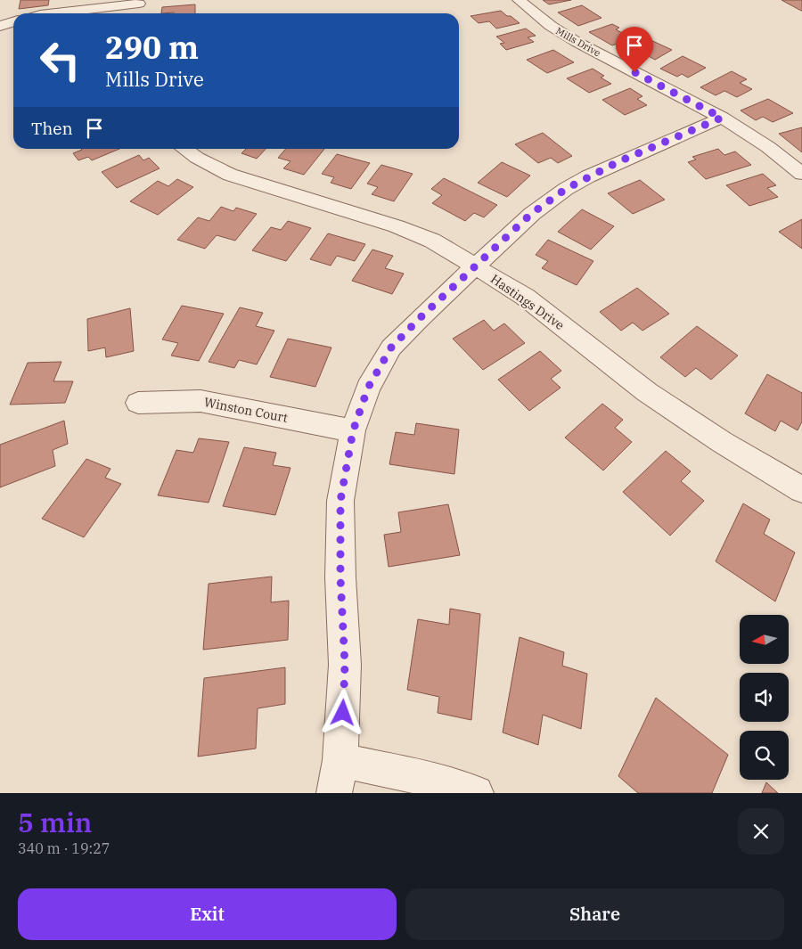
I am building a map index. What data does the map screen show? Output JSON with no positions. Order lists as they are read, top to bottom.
{
  "streets": {
    "street": ["Mills Drive", "Hastings Drive", "Winston Court"]
  },
  "north": "left",
  "page": {
    "turn": ["290 m", "Mills Drive"],
    "then": "Then",
    "heading": ["5 min", "340 m · 19:27"],
    "buttons": ["Exit", "Share"]
  }
}
